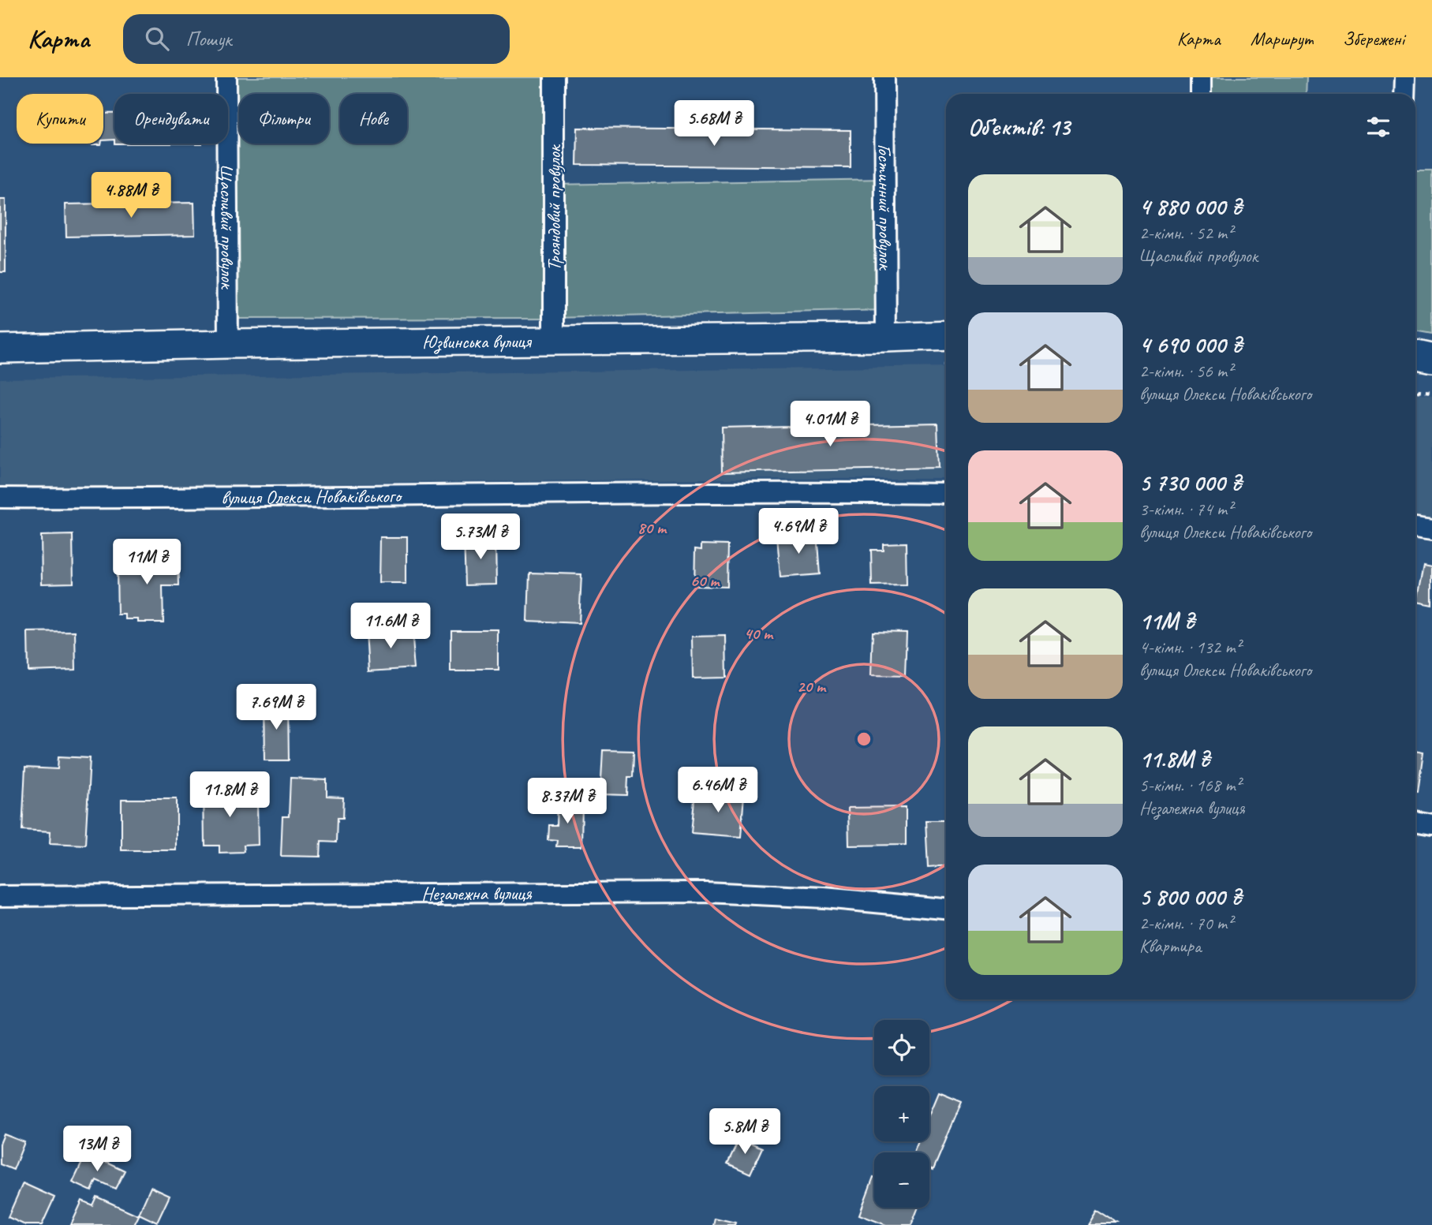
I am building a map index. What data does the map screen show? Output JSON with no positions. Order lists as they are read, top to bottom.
{
  "streets": {
    "main road": ["Юзвинська вулиця"],
    "street": [
      "Гостинний провулок",
      "Трояндовий провулок",
      "Щасливий провулок",
      "вулиця Олекси Новаківського",
      "Незалежна вулиця"
    ]
  },
  "crossings": [
    ["Гостинний провулок", "Юзвинська вулиця"],
    ["Трояндовий провулок", "Юзвинська вулиця"],
    ["Щасливий провулок", "Юзвинська вулиця"]
  ],
  "page": {
    "header": "Карта",
    "search": "Пошук",
    "nav": ["Карта", "Маршрут", "Збережені"],
    "chip": [
      "Купити",
      "Орендувати",
      "Фільтри",
      "Нове"
    ],
    "heading": "Об’єктів: 13",
    "price": [
      "5.68M ₴",
      "4.88M ₴",
      "4.01M ₴",
      "4.69M ₴",
      "5.73M ₴",
      "11M ₴",
      "11.6M ₴",
      "7.69M ₴",
      "6.46M ₴",
      "11.8M ₴",
      "8.37M ₴",
      "5.8M ₴",
      "13M ₴"
    ],
    "list": [
      {
        "name": "4 880 000 ₴",
        "note": "2-кімн. · 52 m² · Щасливий провулок"
      },
      {
        "name": "4 690 000 ₴",
        "note": "2-кімн. · 56 m² · вулиця Олекси Новаківського"
      },
      {
        "name": "5 730 000 ₴",
        "note": "3-кімн. · 74 m² · вулиця Олекси Новаківського"
      },
      {
        "name": "11M ₴",
        "note": "4-кімн. · 132 m² · вулиця Олекси Новаківського"
      },
      {
        "name": "11.8M ₴",
        "note": "5-кімн. · 168 m² · Незалежна вулиця"
      },
      {
        "name": "5 800 000 ₴",
        "note": "2-кімн. · 70 m² · Квартира"
      }
    ],
    "map_buttons": ["+", "−"]
  },
  "rings": [
    "80 m",
    "60 m",
    "40 m",
    "20 m"
  ]
}
